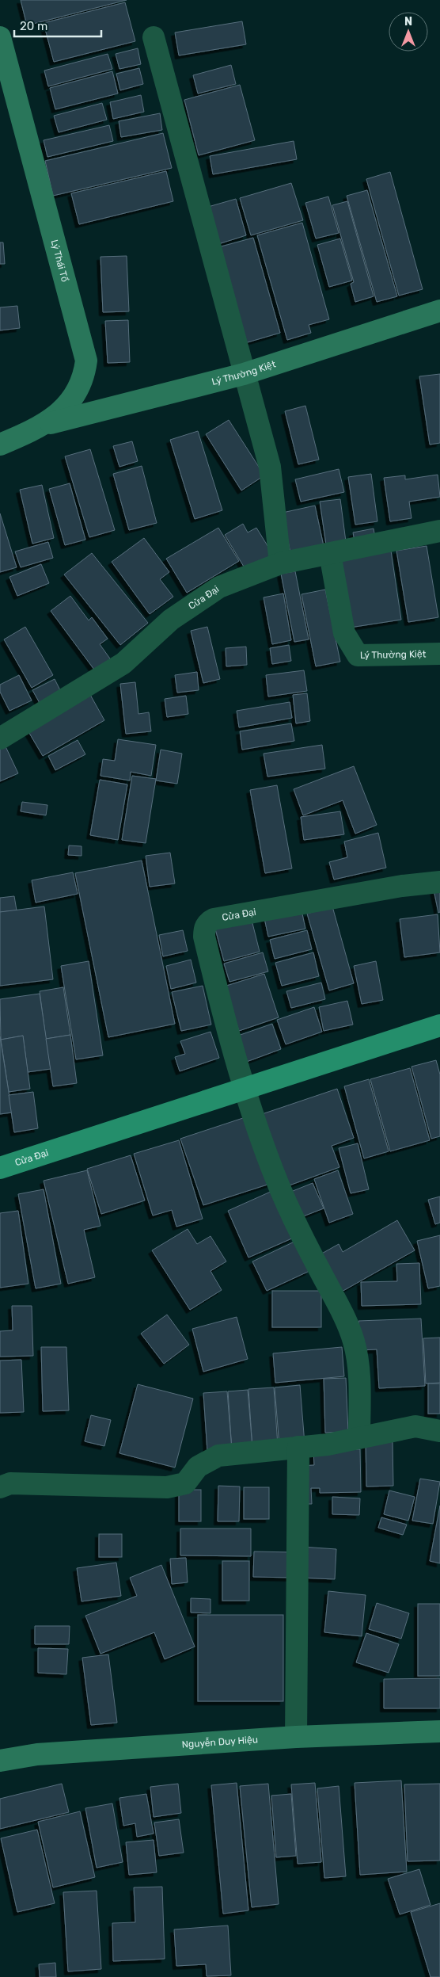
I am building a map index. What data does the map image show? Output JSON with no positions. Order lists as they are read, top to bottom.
{
  "streets": {
    "main road": ["Cửa Đại"],
    "street": ["Lý Thái Tổ", "Lý Thường Kiệt", "Nguyễn Duy Hiệu"]
  },
  "crossings": [
    ["Lý Thái Tổ", "Lý Thường Kiệt"],
    ["Lý Thường Kiệt", "Cửa Đại"]
  ],
  "scale_bar": "20 m",
  "north": "top"
}
